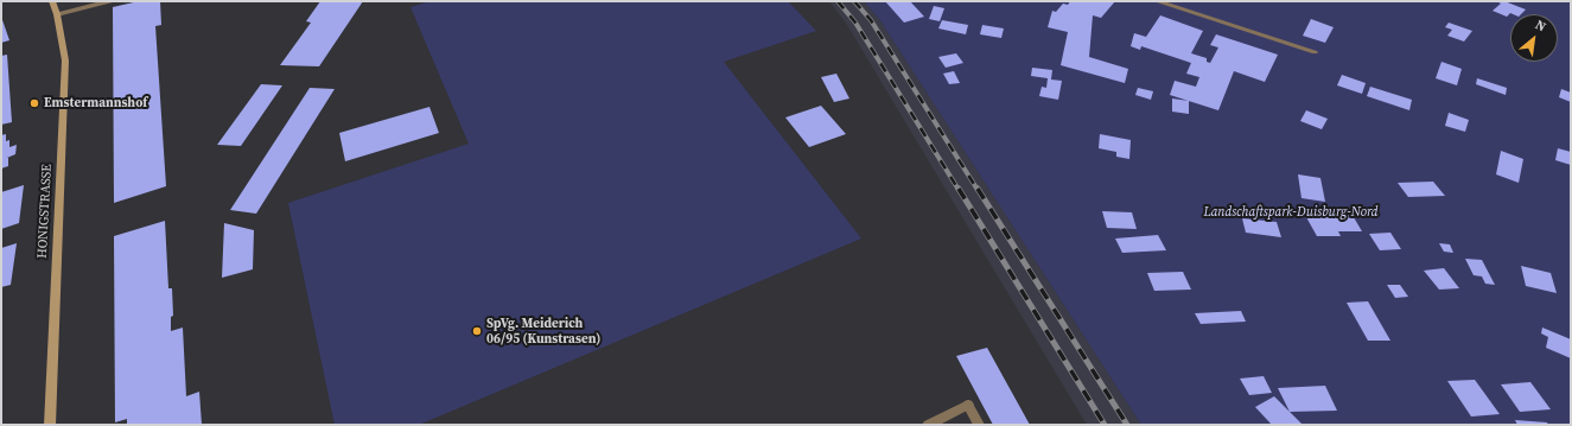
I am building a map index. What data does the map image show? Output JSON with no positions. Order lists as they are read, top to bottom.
{
  "streets": {
    "main road": ["HONIGSTRASSE"]
  },
  "parks": ["Landschaftspark-Duisburg-Nord"],
  "places": ["Emstermannshof", "SpVg. Meiderich 06/95 (Kunstrasen)"],
  "north": "top right"
}
